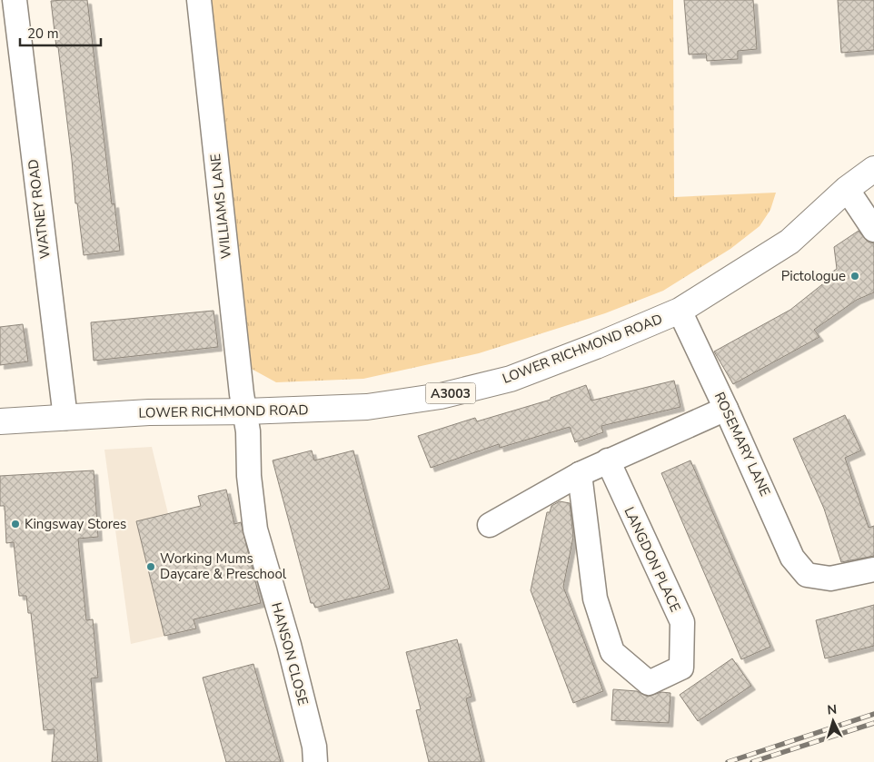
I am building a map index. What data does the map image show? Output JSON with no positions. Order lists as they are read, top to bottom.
{
  "streets": {
    "main road": ["LOWER RICHMOND ROAD", "A3003"],
    "street": [
      "WILLIAMS LANE",
      "WATNEY ROAD",
      "ROSEMARY LANE",
      "LANGDON PLACE",
      "HANSON CLOSE"
    ]
  },
  "crossings": [
    ["WILLIAMS LANE", "LOWER RICHMOND ROAD"],
    ["WILLIAMS LANE", "HANSON CLOSE"],
    ["WATNEY ROAD", "LOWER RICHMOND ROAD"],
    ["LOWER RICHMOND ROAD", "ROSEMARY LANE"],
    ["LOWER RICHMOND ROAD", "HANSON CLOSE"]
  ],
  "places": ["Pictologue", "Kingsway Stores", "Working Mums Daycare & Preschool"],
  "scale_bar": "20 m",
  "north": "top"
}
